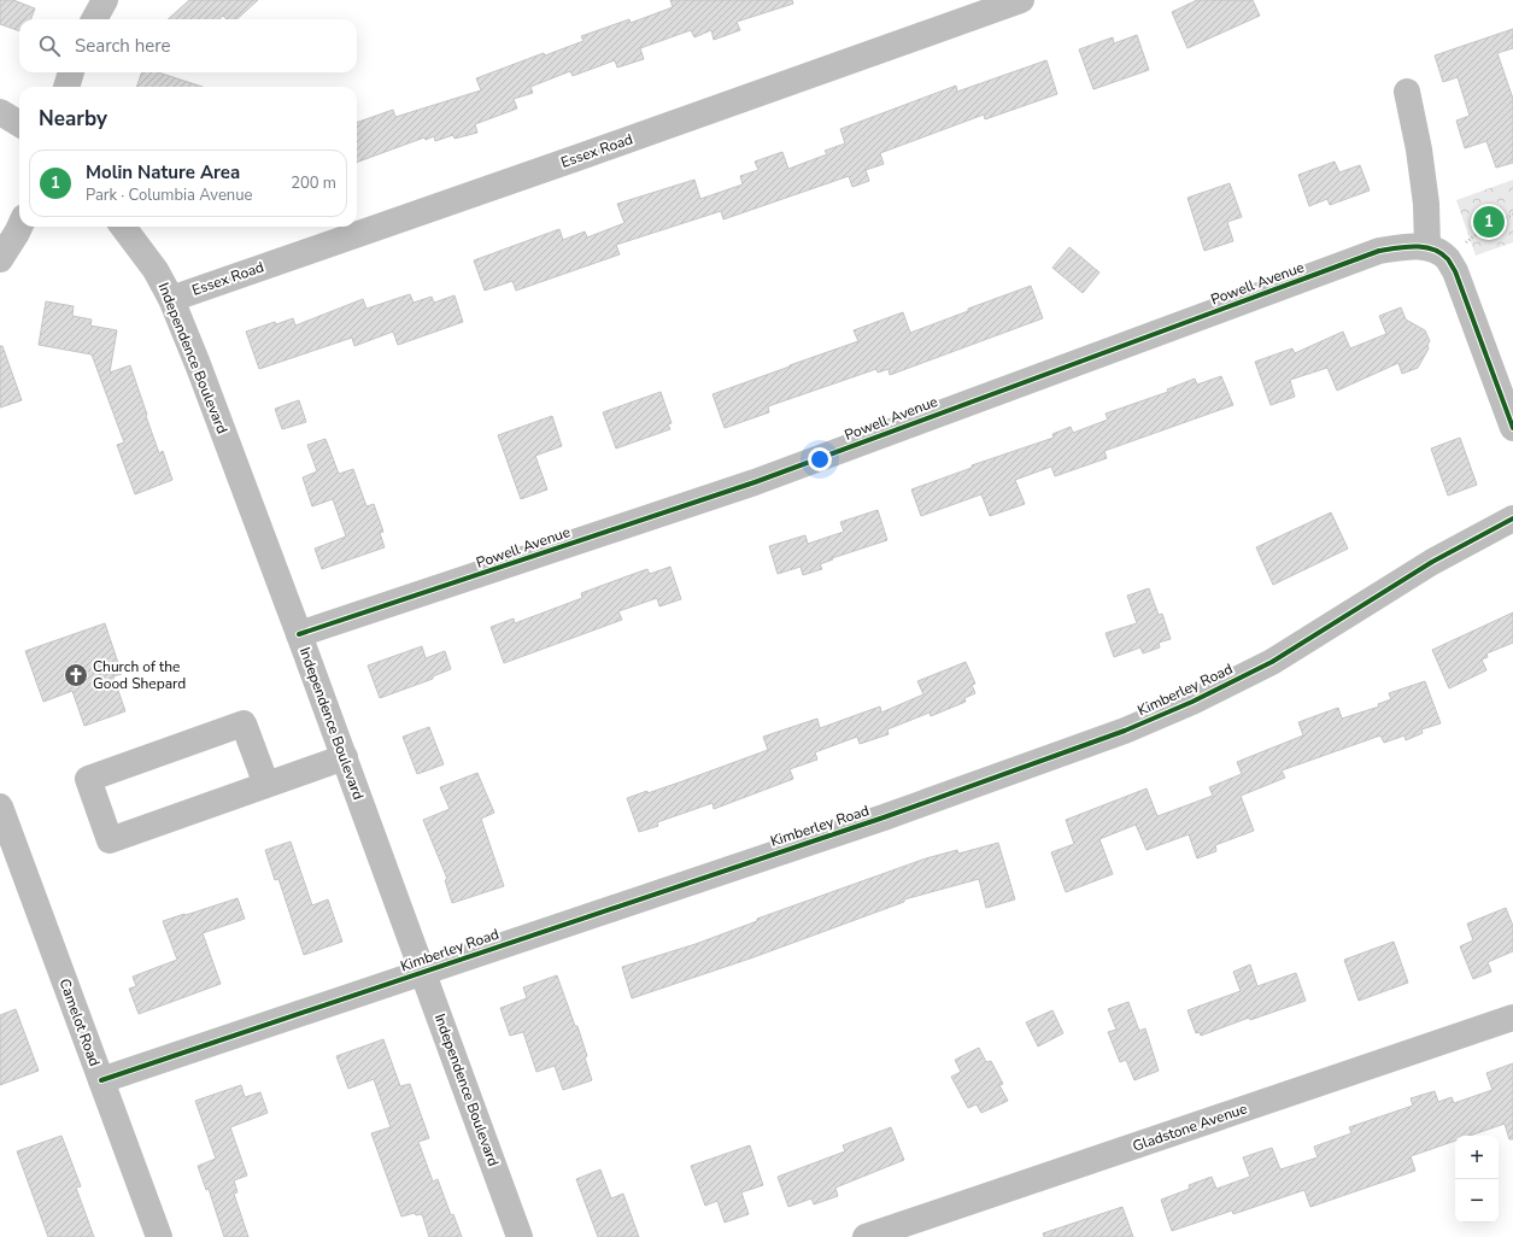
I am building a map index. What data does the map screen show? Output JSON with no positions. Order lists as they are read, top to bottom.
{
  "streets": {
    "street": [
      "Essex Road",
      "Powell Avenue",
      "Independence Boulevard",
      "Kimberley Road",
      "Camelot Road",
      "Gladstone Avenue"
    ]
  },
  "crossings": [
    ["Essex Road", "Independence Boulevard"],
    ["Powell Avenue", "Independence Boulevard"],
    ["Independence Boulevard", "Kimberley Road"],
    ["Kimberley Road", "Camelot Road"]
  ],
  "places": {
    "church": ["Church of the Good Shepard"]
  },
  "page": {
    "search": "Search here",
    "heading": "Nearby",
    "list": [
      {
        "mark": "1",
        "name": "Molin Nature Area",
        "note": "Park · Columbia Avenue",
        "value": "200 m"
      }
    ],
    "pins": "1",
    "map_buttons": ["+", "−"]
  }
}
